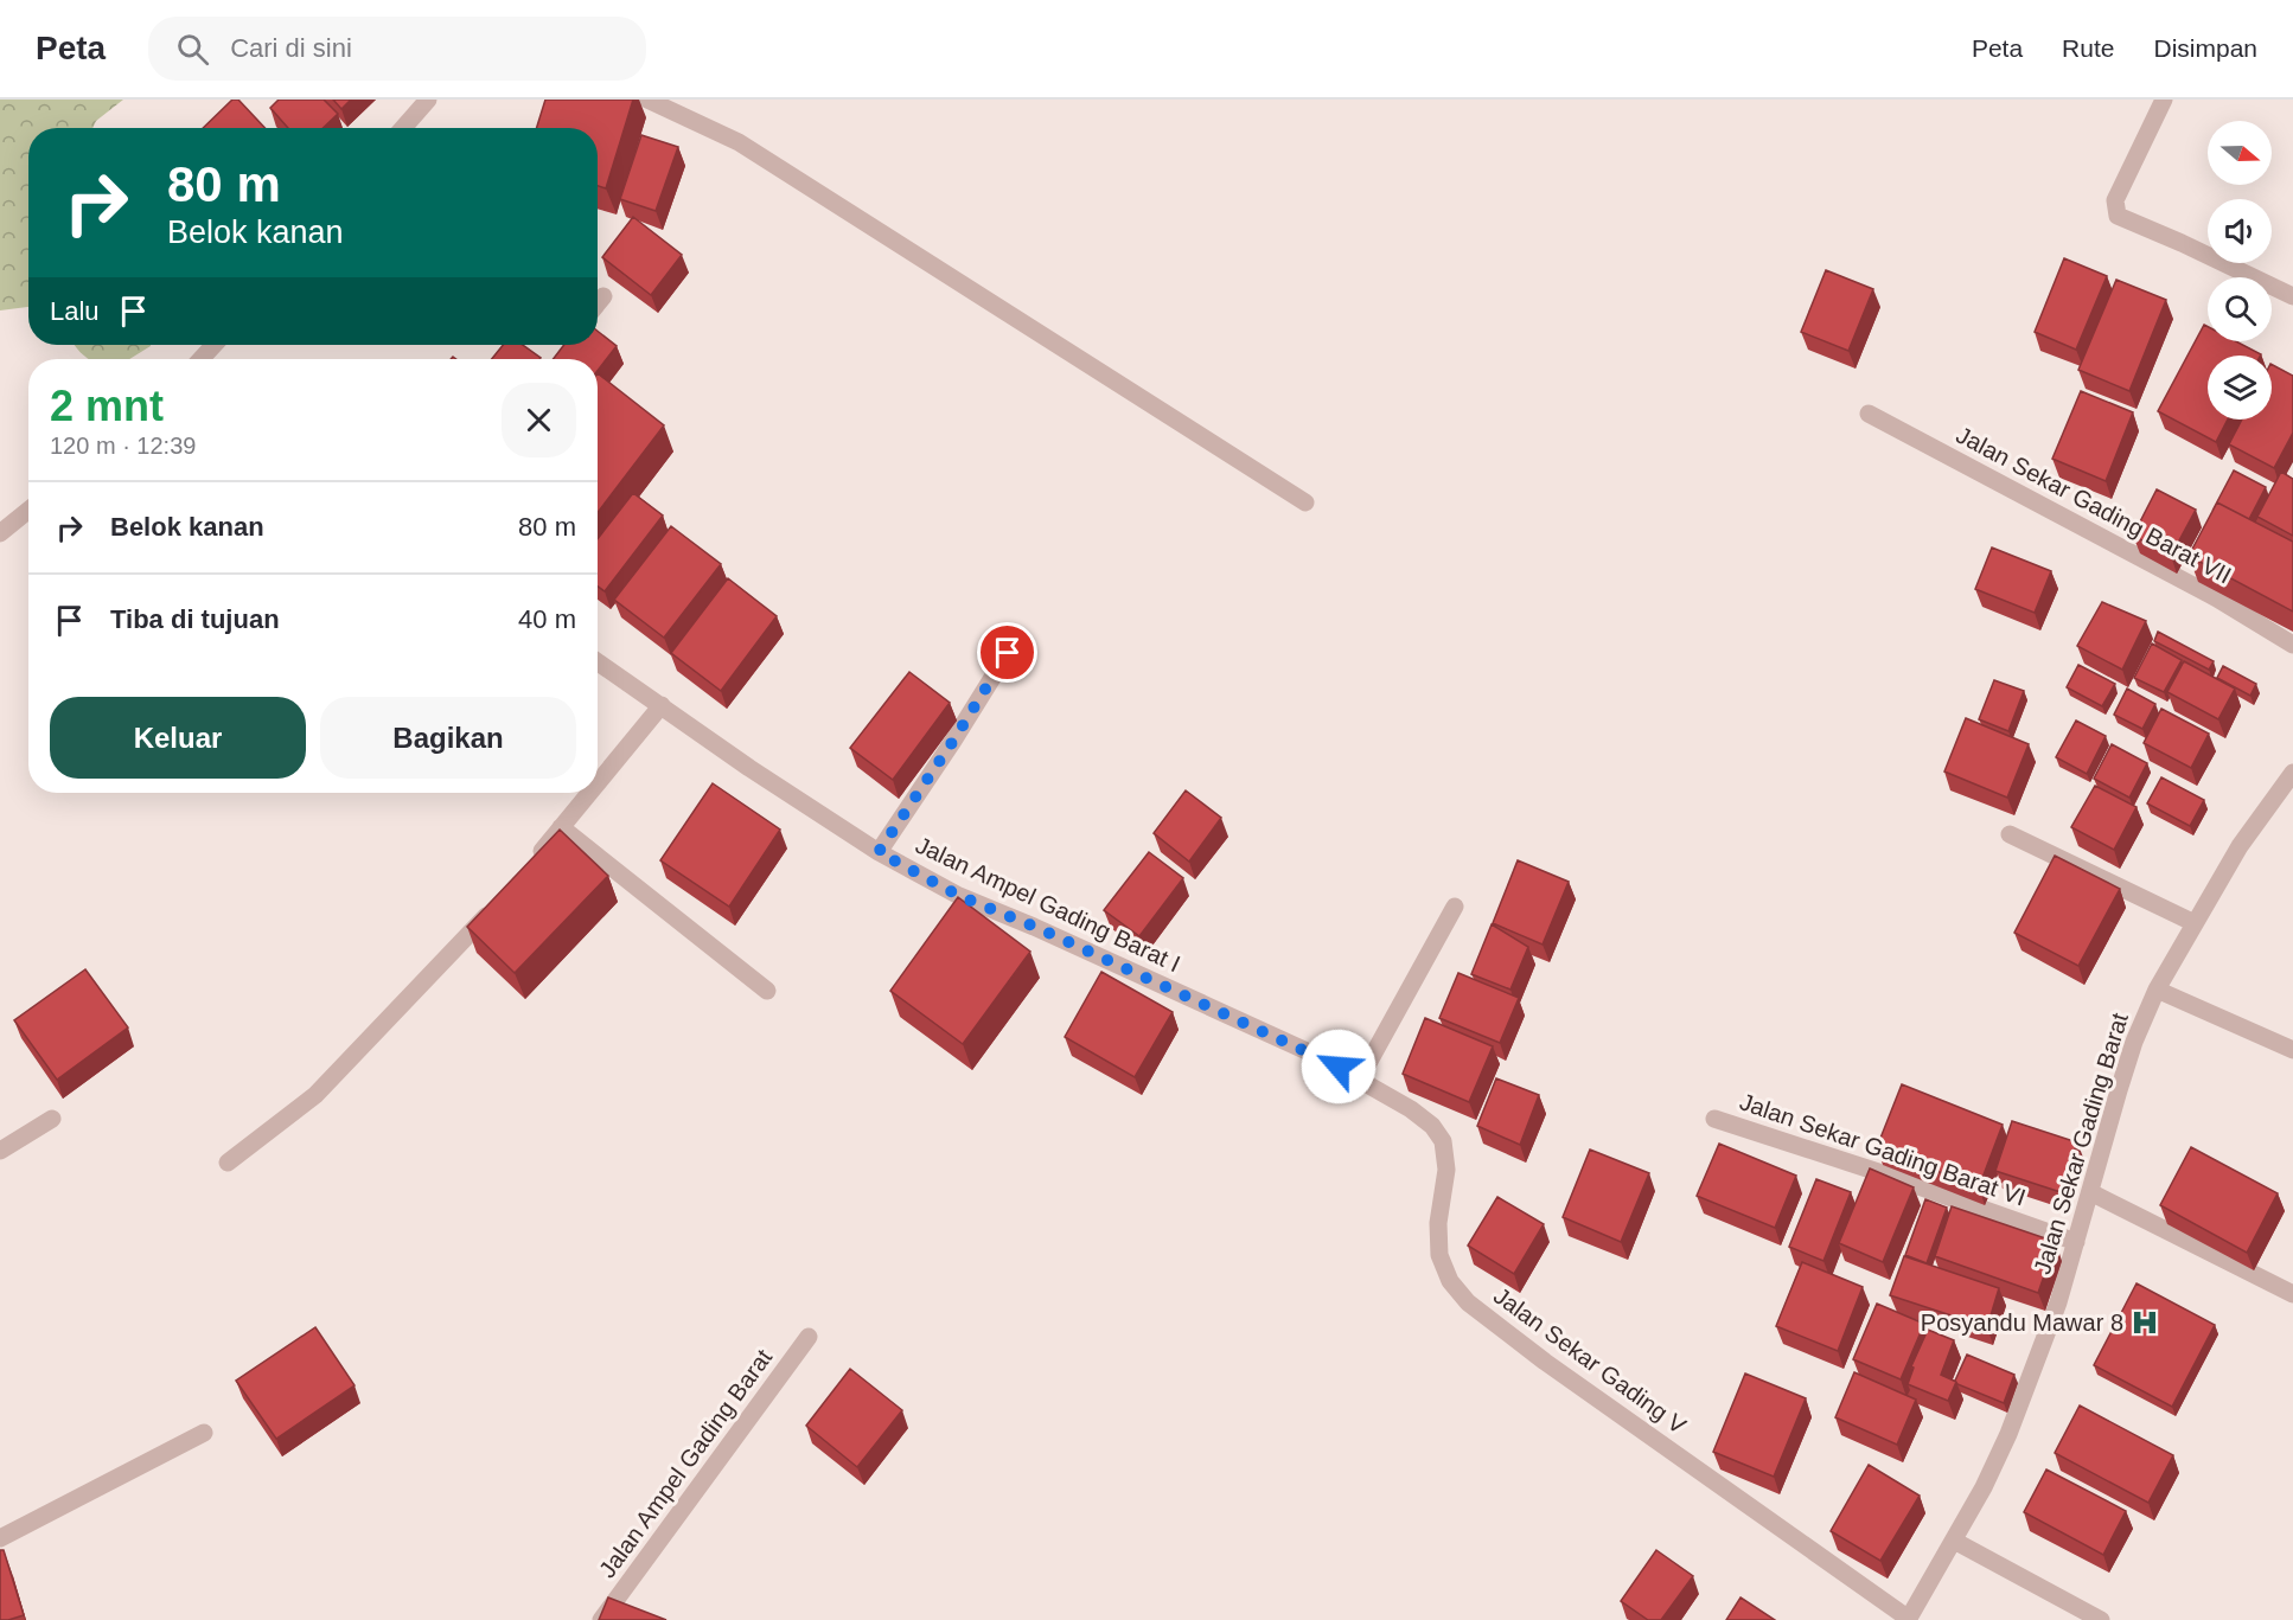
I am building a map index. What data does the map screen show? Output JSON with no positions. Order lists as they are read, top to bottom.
{
  "streets": {
    "street": [
      "Jalan Sekar Gading Barat VII",
      "Jalan Ampel Gading Barat I",
      "Jalan Sekar Gading Barat",
      "Jalan Sekar Gading Barat VI",
      "Jalan Sekar Gading V",
      "Jalan Ampel Gading Barat"
    ]
  },
  "crossings": [
    ["Jalan Ampel Gading Barat I", "Jalan Sekar Gading V"],
    ["Jalan Sekar Gading Barat", "Jalan Sekar Gading Barat VI"],
    ["Jalan Sekar Gading Barat", "Jalan Sekar Gading V"]
  ],
  "places": {
    "hospital": ["Posyandu Mawar 8"]
  },
  "north": "right",
  "page": {
    "header": "Peta",
    "search": "Cari di sini",
    "nav": ["Peta", "Rute", "Disimpan"],
    "turn": ["80 m", "Belok kanan"],
    "then": "Lalu",
    "heading": ["2 mnt", "120 m · 12:39"],
    "list": [
      {
        "name": "Belok kanan",
        "value": "80 m"
      },
      {
        "name": "Tiba di tujuan",
        "value": "40 m"
      }
    ],
    "buttons": ["Keluar", "Bagikan"]
  }
}
